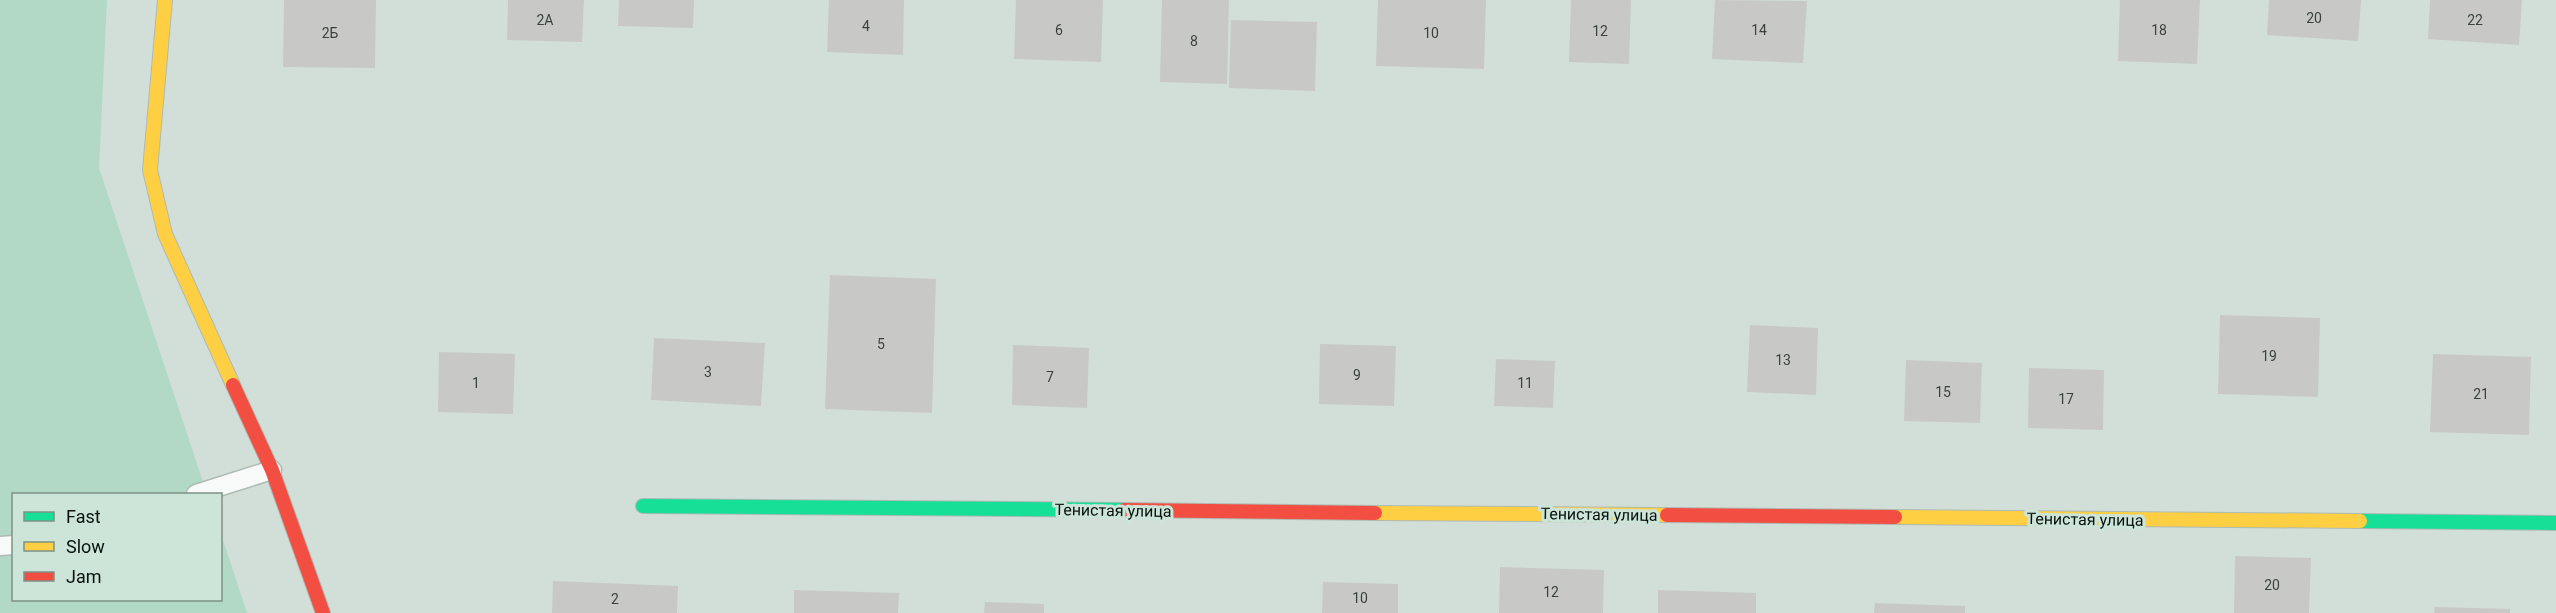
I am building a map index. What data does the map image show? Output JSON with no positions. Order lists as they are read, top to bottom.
{
  "streets": {
    "street": ["Тенистая улица"]
  },
  "house_numbers": [
    "20",
    "2А",
    "22",
    "4",
    "6",
    "14",
    "18",
    "12",
    "2Б",
    "10",
    "8",
    "5",
    "19",
    "13",
    "3",
    "9",
    "7",
    "1",
    "11",
    "15",
    "21",
    "17",
    "20",
    "12",
    "10",
    "2"
  ],
  "legend": ["Fast", "Slow", "Jam"]
}
